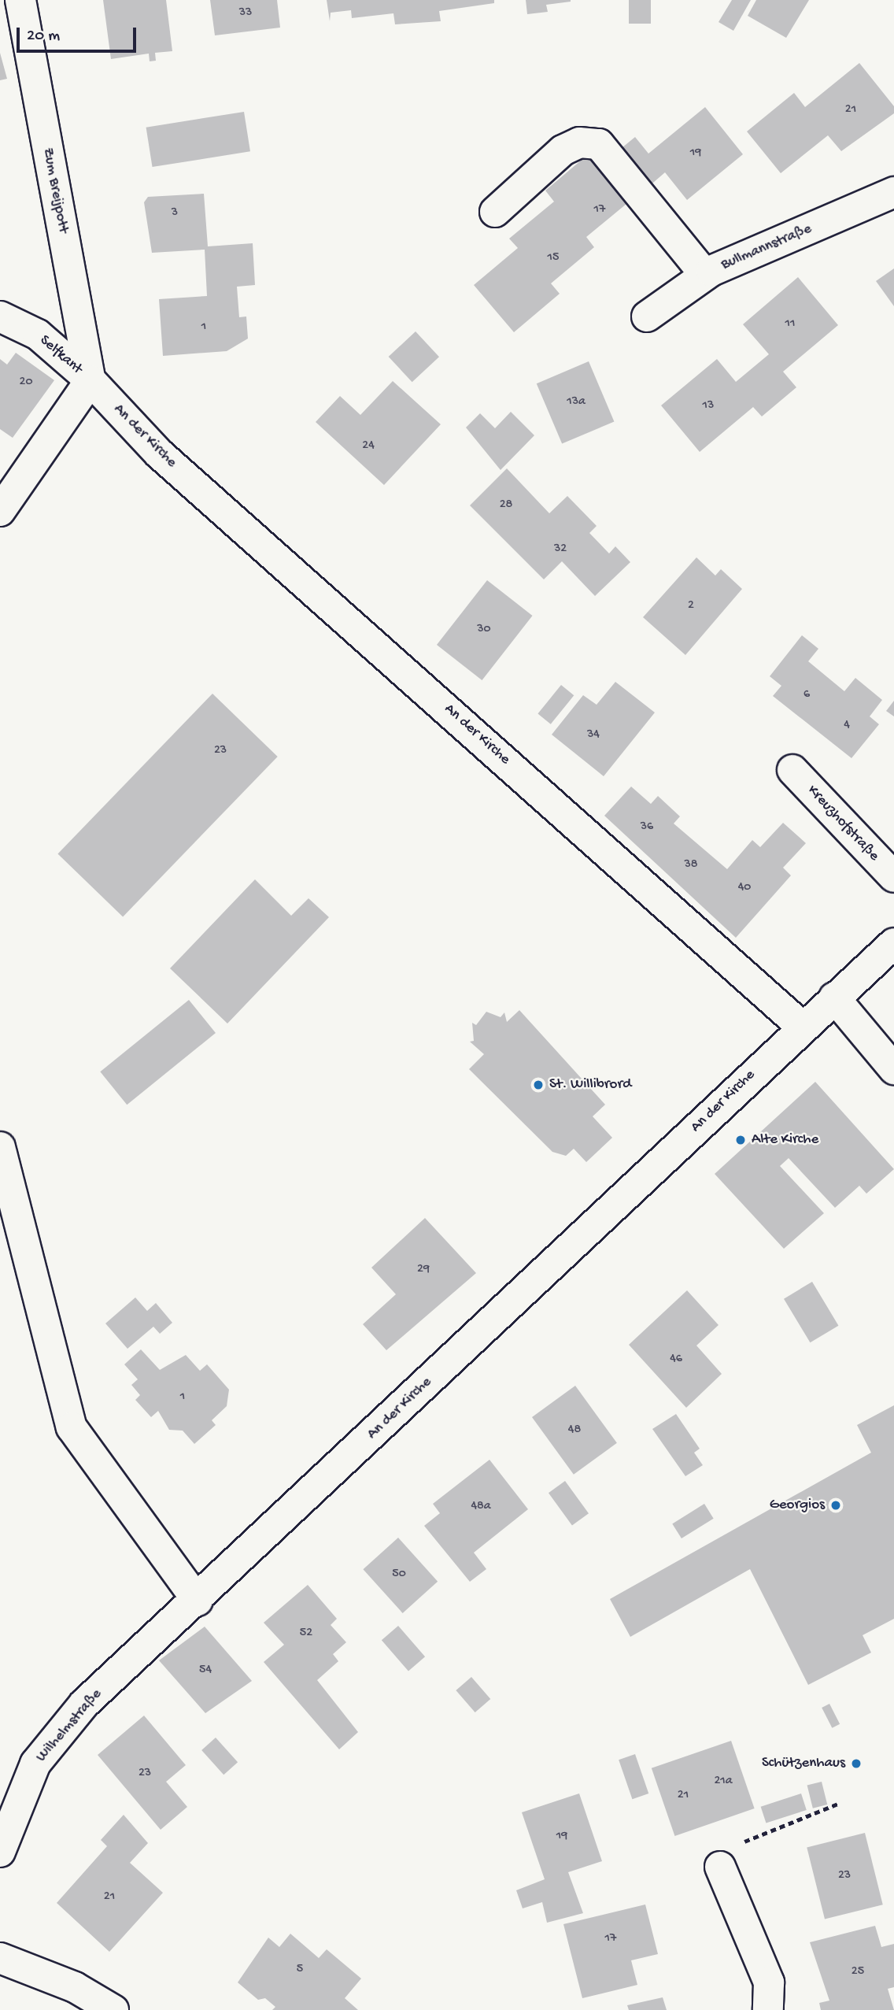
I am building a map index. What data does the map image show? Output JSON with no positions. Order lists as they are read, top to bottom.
{
  "streets": {
    "street": [
      "Zum Breijpott",
      "Bullmannstraße",
      "Selfkant",
      "An der Kirche",
      "Kreuzhofstraße",
      "Wilhelmstraße"
    ]
  },
  "crossings": [
    ["Zum Breijpott", "Selfkant"],
    ["Zum Breijpott", "An der Kirche"],
    ["Selfkant", "An der Kirche"],
    ["An der Kirche", "Wilhelmstraße"]
  ],
  "places": [
    "St. Willibrord",
    "Alte Kirche",
    "Georgios",
    "Schützenhaus"
  ],
  "house_numbers": [
    "33",
    "21",
    "19",
    "17",
    "3",
    "15",
    "11",
    "1",
    "20",
    "13a",
    "13",
    "24",
    "28",
    "32",
    "2",
    "30",
    "6",
    "4",
    "34",
    "23",
    "36",
    "38",
    "40",
    "29",
    "46",
    "1",
    "48",
    "48a",
    "50",
    "52",
    "54",
    "23",
    "21a",
    "21",
    "19",
    "23",
    "21",
    "17",
    "5",
    "25"
  ],
  "scale_bar": "20 m"
}
